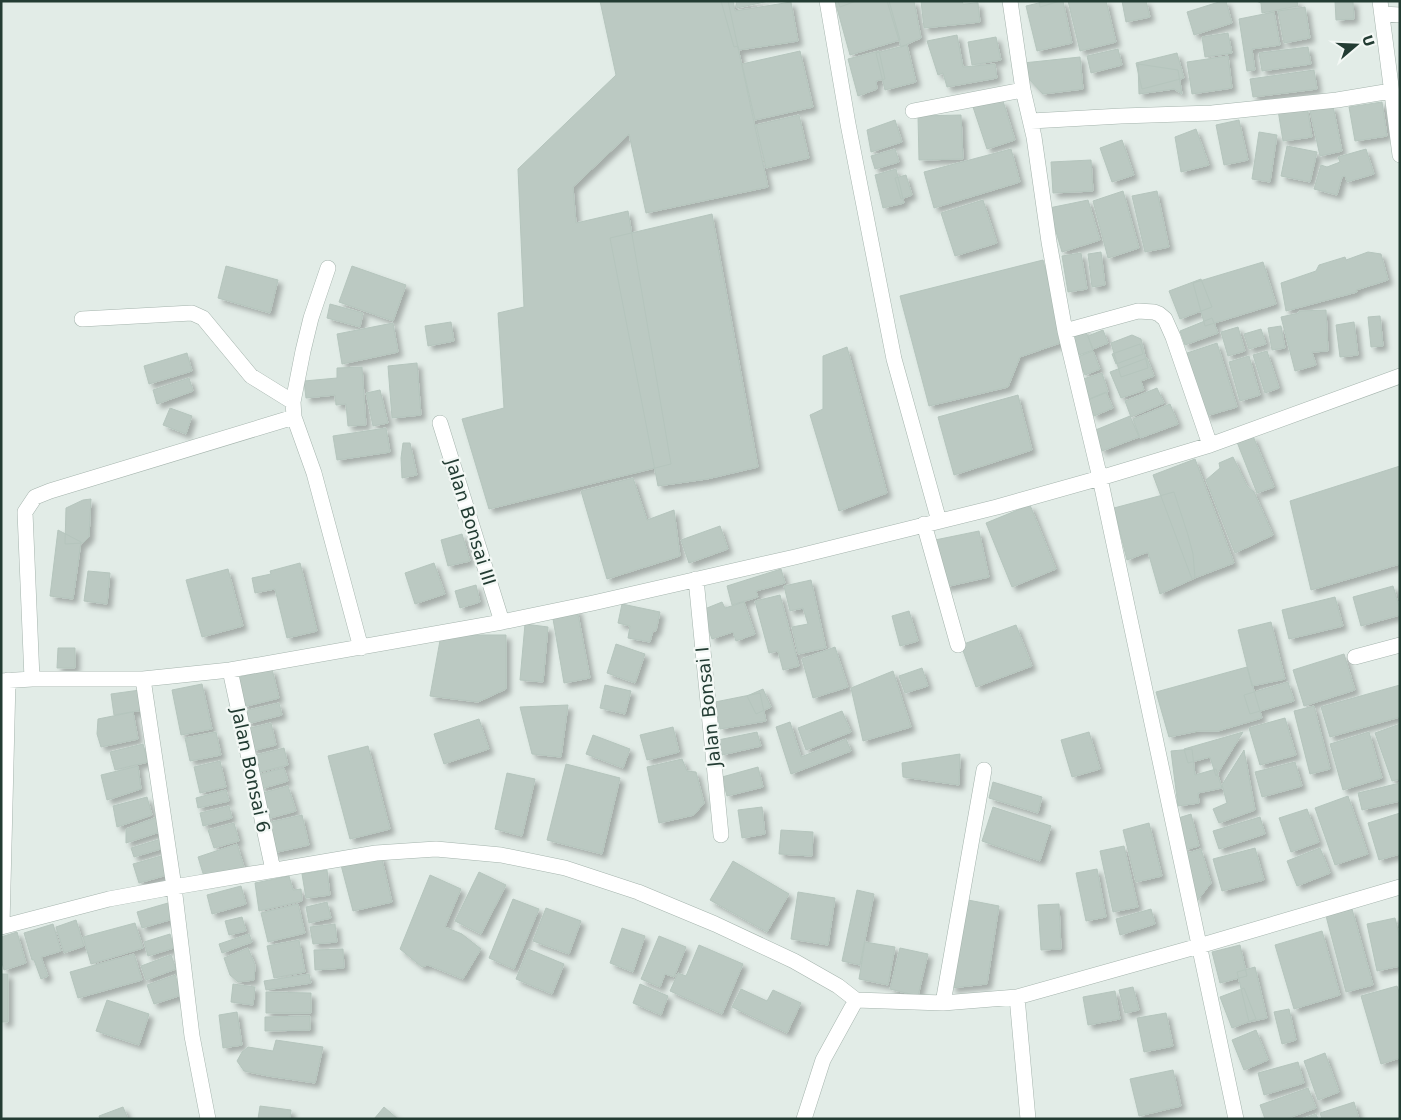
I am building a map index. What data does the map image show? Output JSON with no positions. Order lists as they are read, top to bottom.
{
  "streets": {
    "street": ["Jalan Bonsai III", "Jalan Bonsai I", "Jalan Bonsai 6"]
  },
  "north": "right"
}
